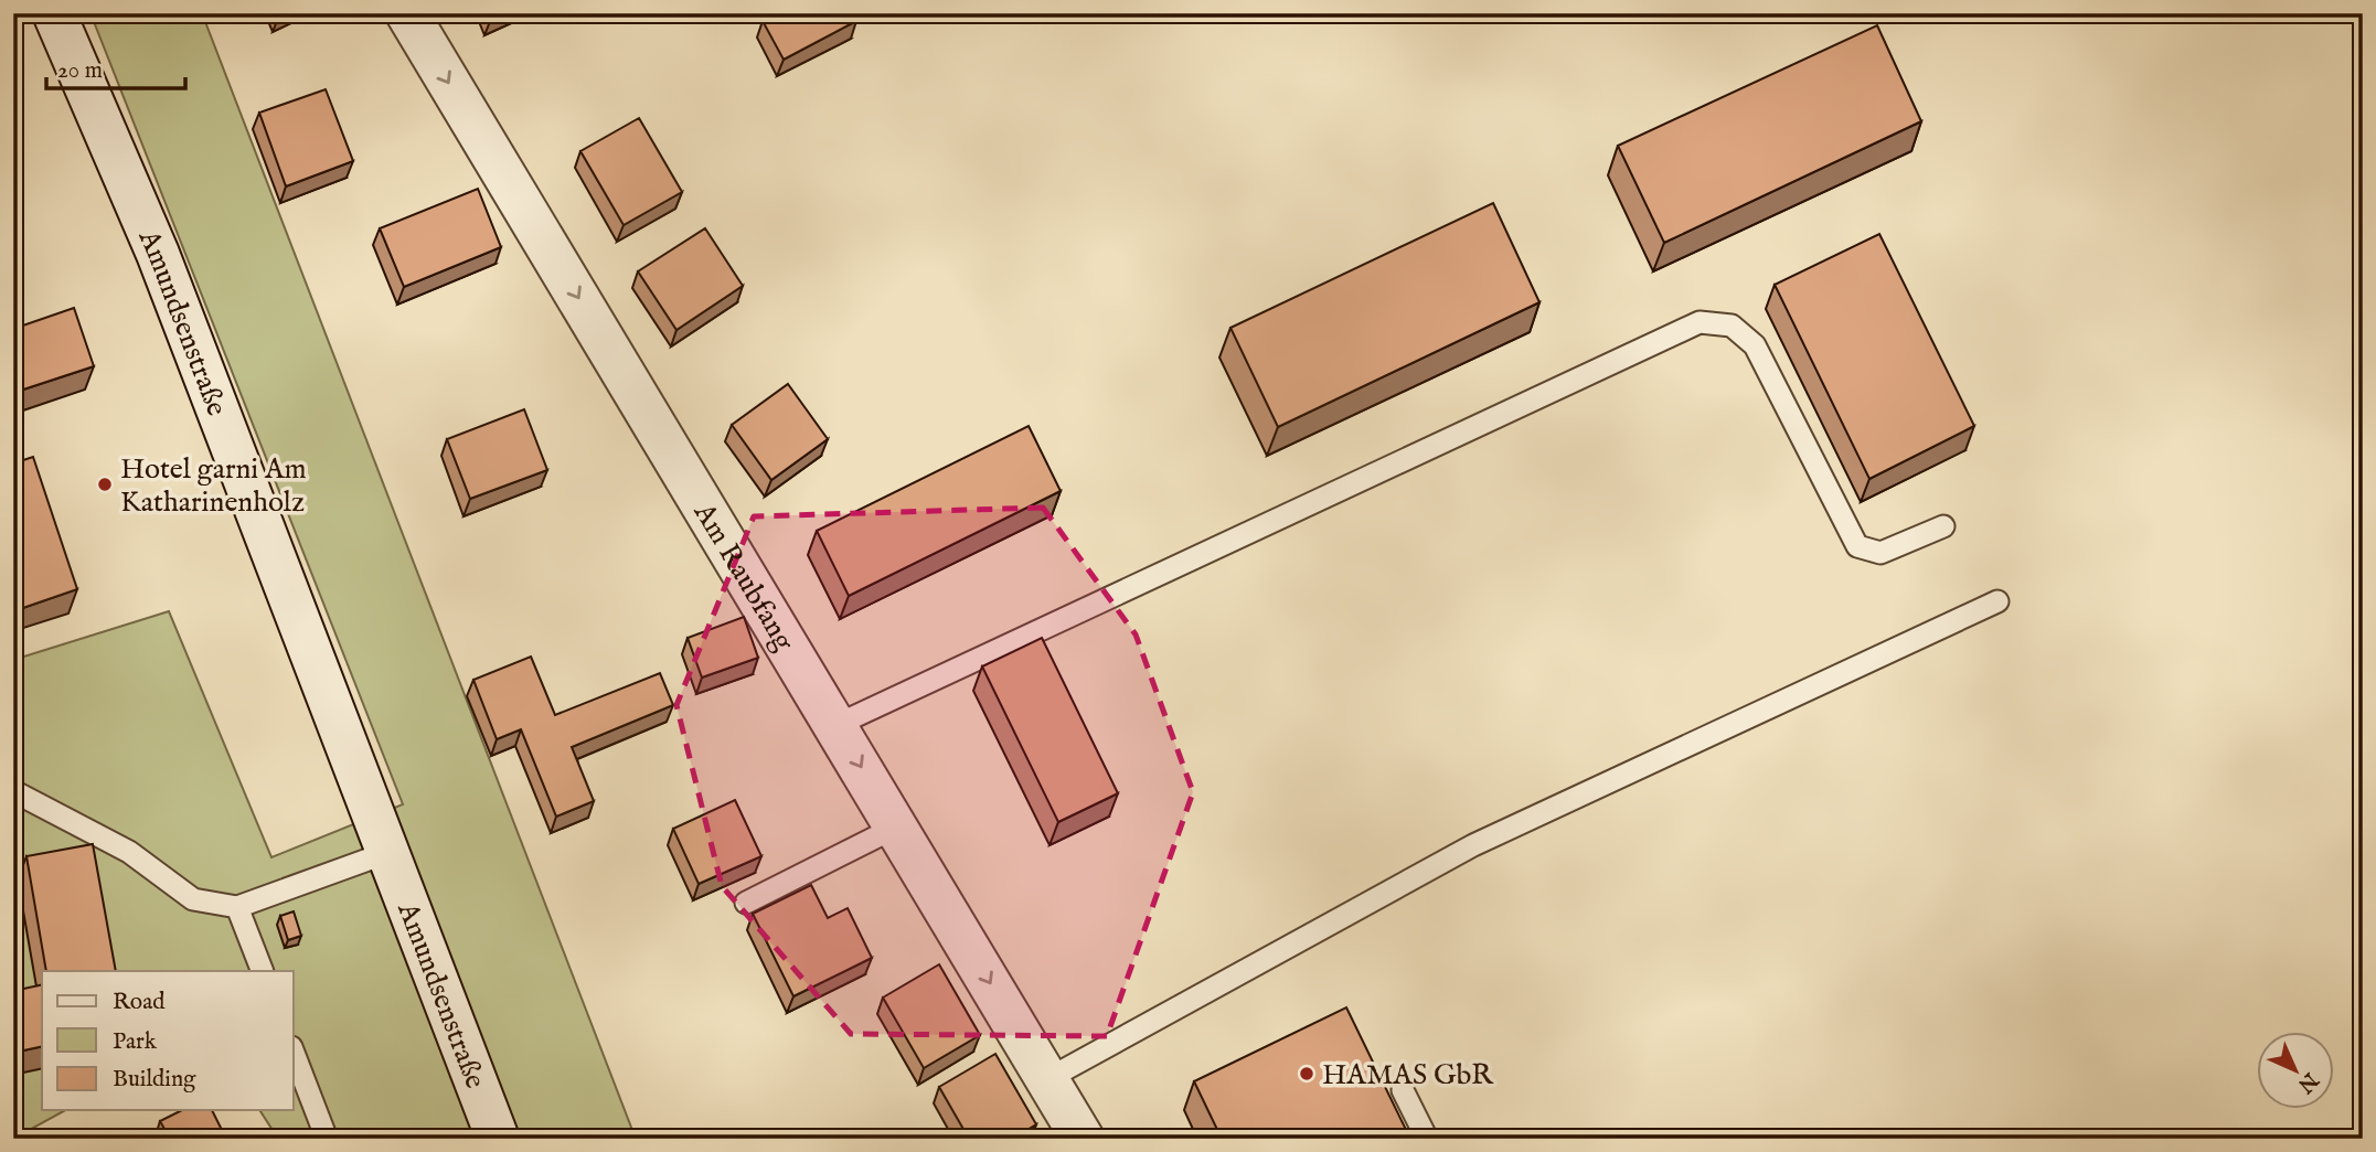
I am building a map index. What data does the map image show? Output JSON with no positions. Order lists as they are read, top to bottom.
{
  "streets": {
    "street": ["Amundsenstraße", "Am Raubfang"]
  },
  "one_way": ["Am Raubfang"],
  "places": ["Hotel garni Am Katharinenholz", "HAMAS GbR"],
  "legend": ["Road", "Park", "Building"],
  "scale_bar": "20 m",
  "north": "bottom right"
}
